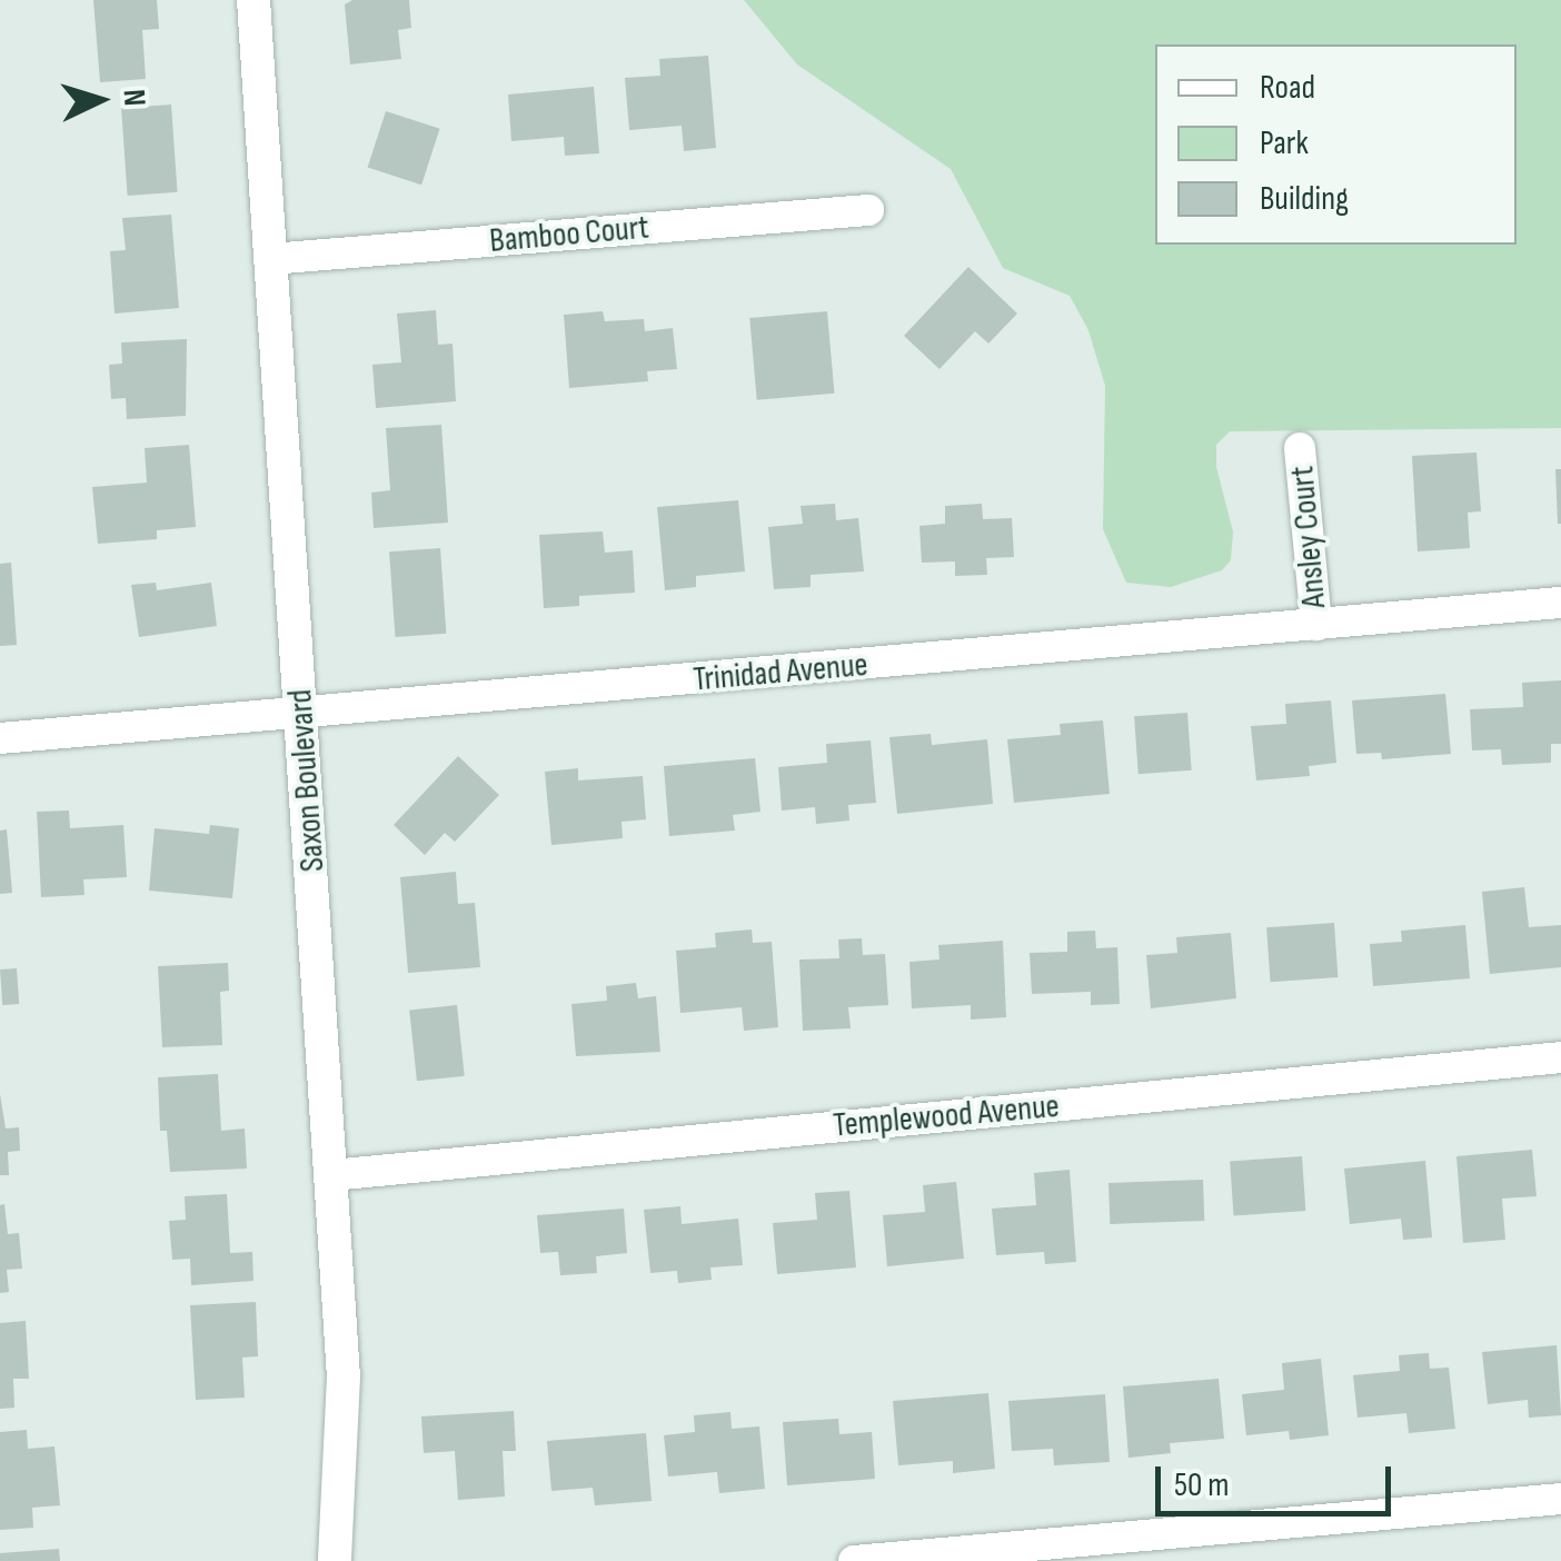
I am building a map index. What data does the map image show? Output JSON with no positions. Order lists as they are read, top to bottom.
{
  "streets": {
    "main road": ["Saxon Boulevard"],
    "street": [
      "Bamboo Court",
      "Ansley Court",
      "Trinidad Avenue",
      "Templewood Avenue"
    ]
  },
  "crossings": [
    ["Bamboo Court", "Saxon Boulevard"],
    ["Ansley Court", "Trinidad Avenue"],
    ["Trinidad Avenue", "Saxon Boulevard"],
    ["Saxon Boulevard", "Templewood Avenue"]
  ],
  "legend": ["Road", "Park", "Building"],
  "scale_bar": "50 m",
  "north": "right"
}
